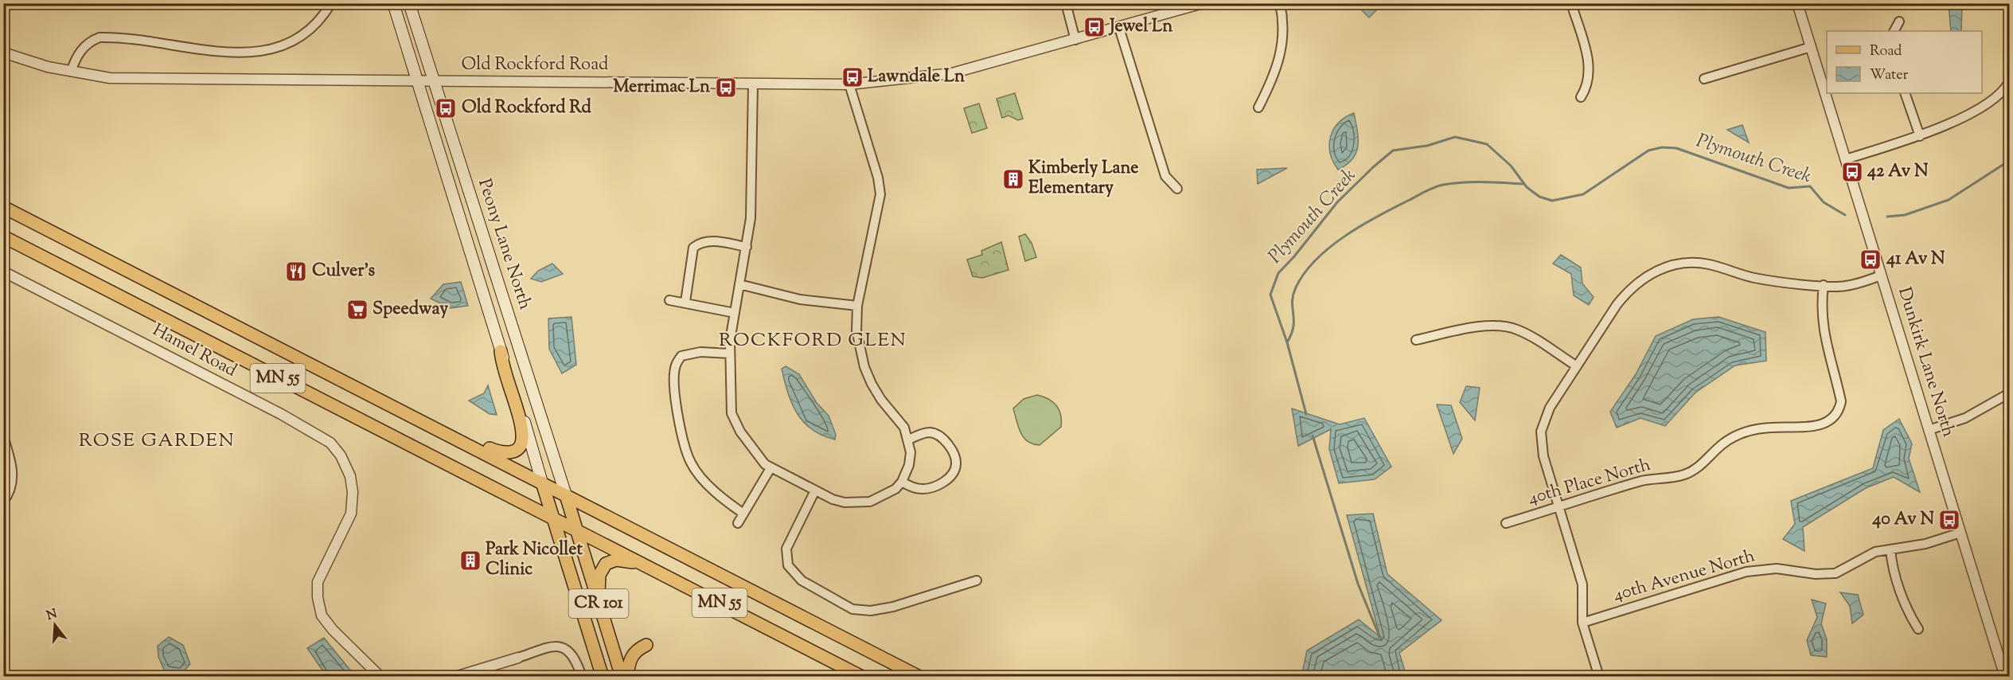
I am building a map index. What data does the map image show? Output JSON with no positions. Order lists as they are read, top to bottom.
{
  "streets": {
    "main road": ["Peony Lane North", "MN 55", "CR 101"],
    "street": [
      "Old Rockford Road",
      "Hamel Road",
      "Dunkirk Lane North",
      "40th Place North",
      "40th Avenue North"
    ]
  },
  "crossings": [
    ["Old Rockford Road", "Peony Lane North"],
    ["Peony Lane North", "MN 55"],
    ["Peony Lane North", "CR 101"],
    ["Dunkirk Lane North", "40th Avenue North"],
    ["MN 55", "CR 101"]
  ],
  "districts": ["ROCKFORD GLEN", "ROSE GARDEN"],
  "water": ["Plymouth Creek"],
  "places": {
    "bus stop": [
      "Jewel Ln",
      "Lawndale Ln",
      "Merrimac Ln",
      "Old Rockford Rd",
      "42 Av N",
      "41 Av N",
      "40 Av N"
    ],
    "building": ["Kimberly Lane Elementary", "Park Nicollet Clinic"],
    "restaurant": ["Culver's"],
    "supermarket": ["Speedway"]
  },
  "legend": ["Road", "Water"],
  "north": "top"
}
